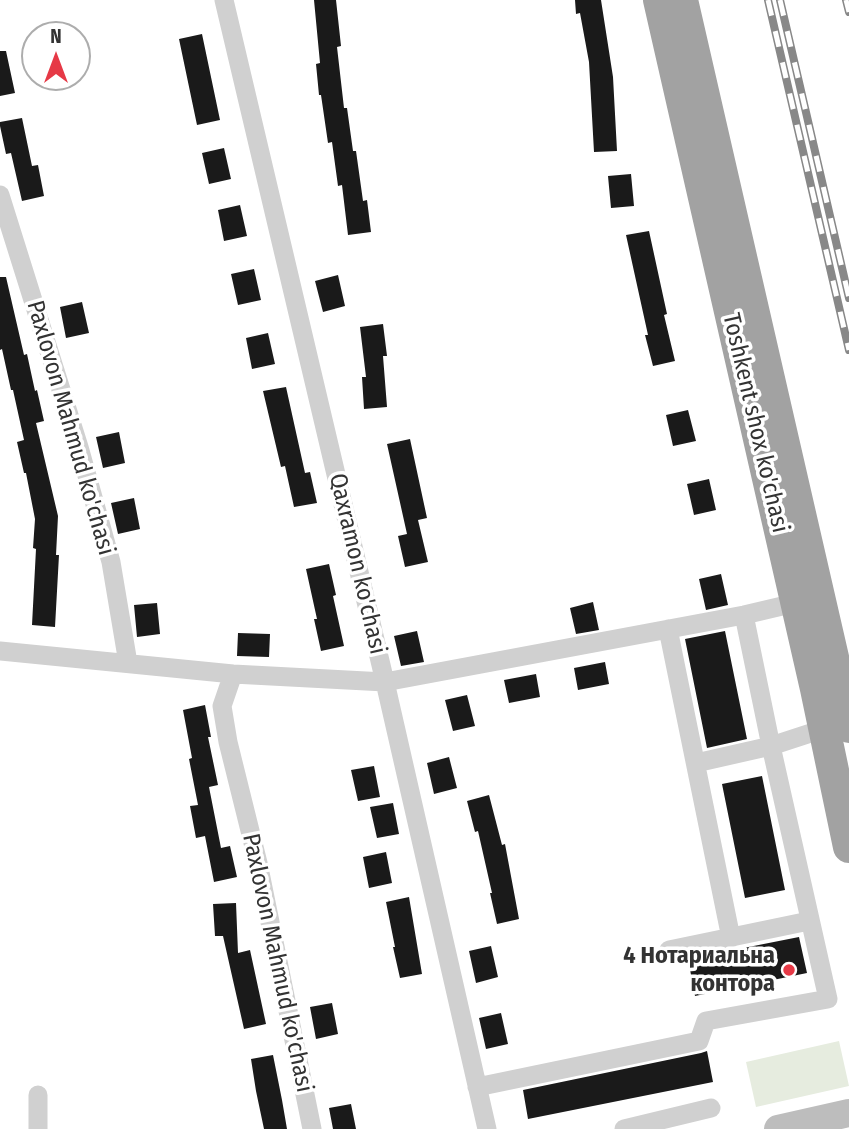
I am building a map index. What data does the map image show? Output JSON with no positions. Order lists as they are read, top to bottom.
{
  "streets": {
    "highway": ["Toshkent shox ko'chasi"],
    "street": ["Paxlovon Mahmud ko'chasi", "Qaxramon ko'chasi"]
  },
  "places": ["4 Нотариальна контора"],
  "north": "top"
}
